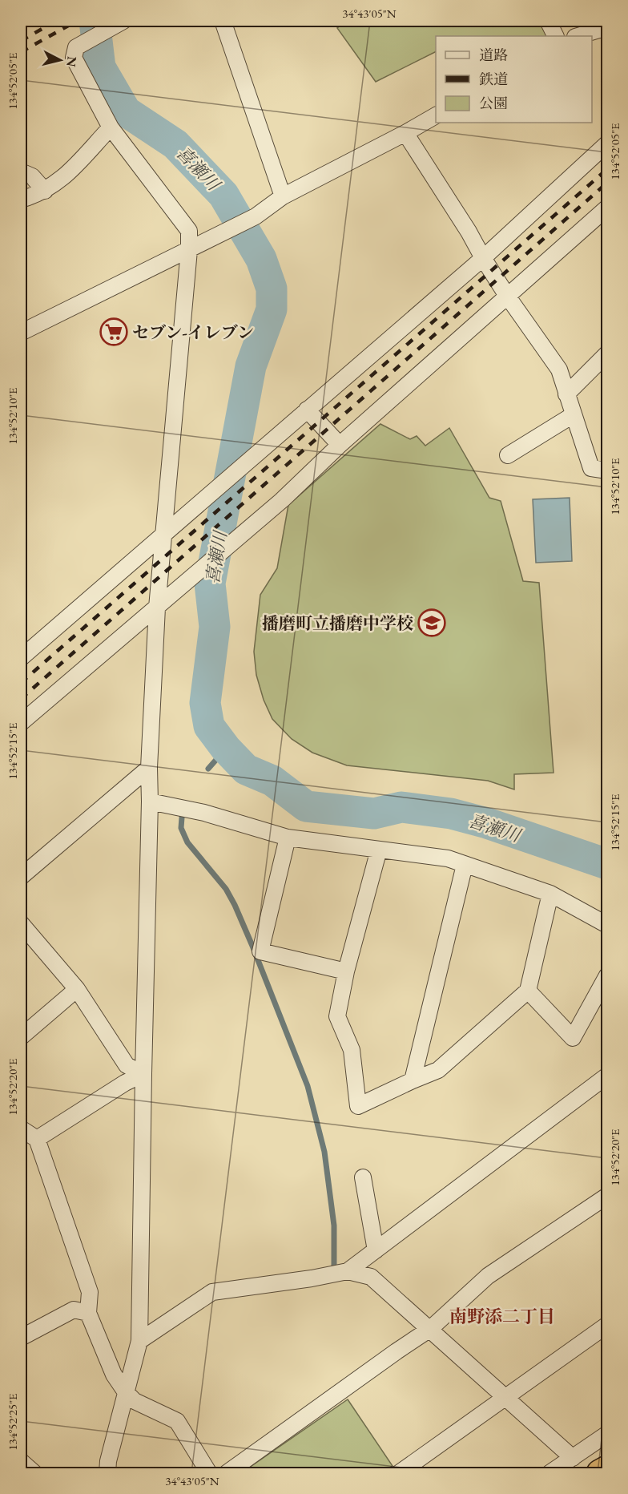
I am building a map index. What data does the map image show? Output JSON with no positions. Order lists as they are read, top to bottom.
{
  "districts": ["南野添二丁目"],
  "water": ["喜瀬川"],
  "places": {
    "supermarket": ["セブン-イレブン"],
    "school or university": ["播磨町立播磨中学校"]
  },
  "legend": ["道路", "鉄道", "公園"],
  "north": "right",
  "coordinates": [
    "34°43'05\"N",
    "134°52'05\"E",
    "134°52'10\"E",
    "134°52'15\"E",
    "134°52'20\"E",
    "134°52'25\"E"
  ]
}
